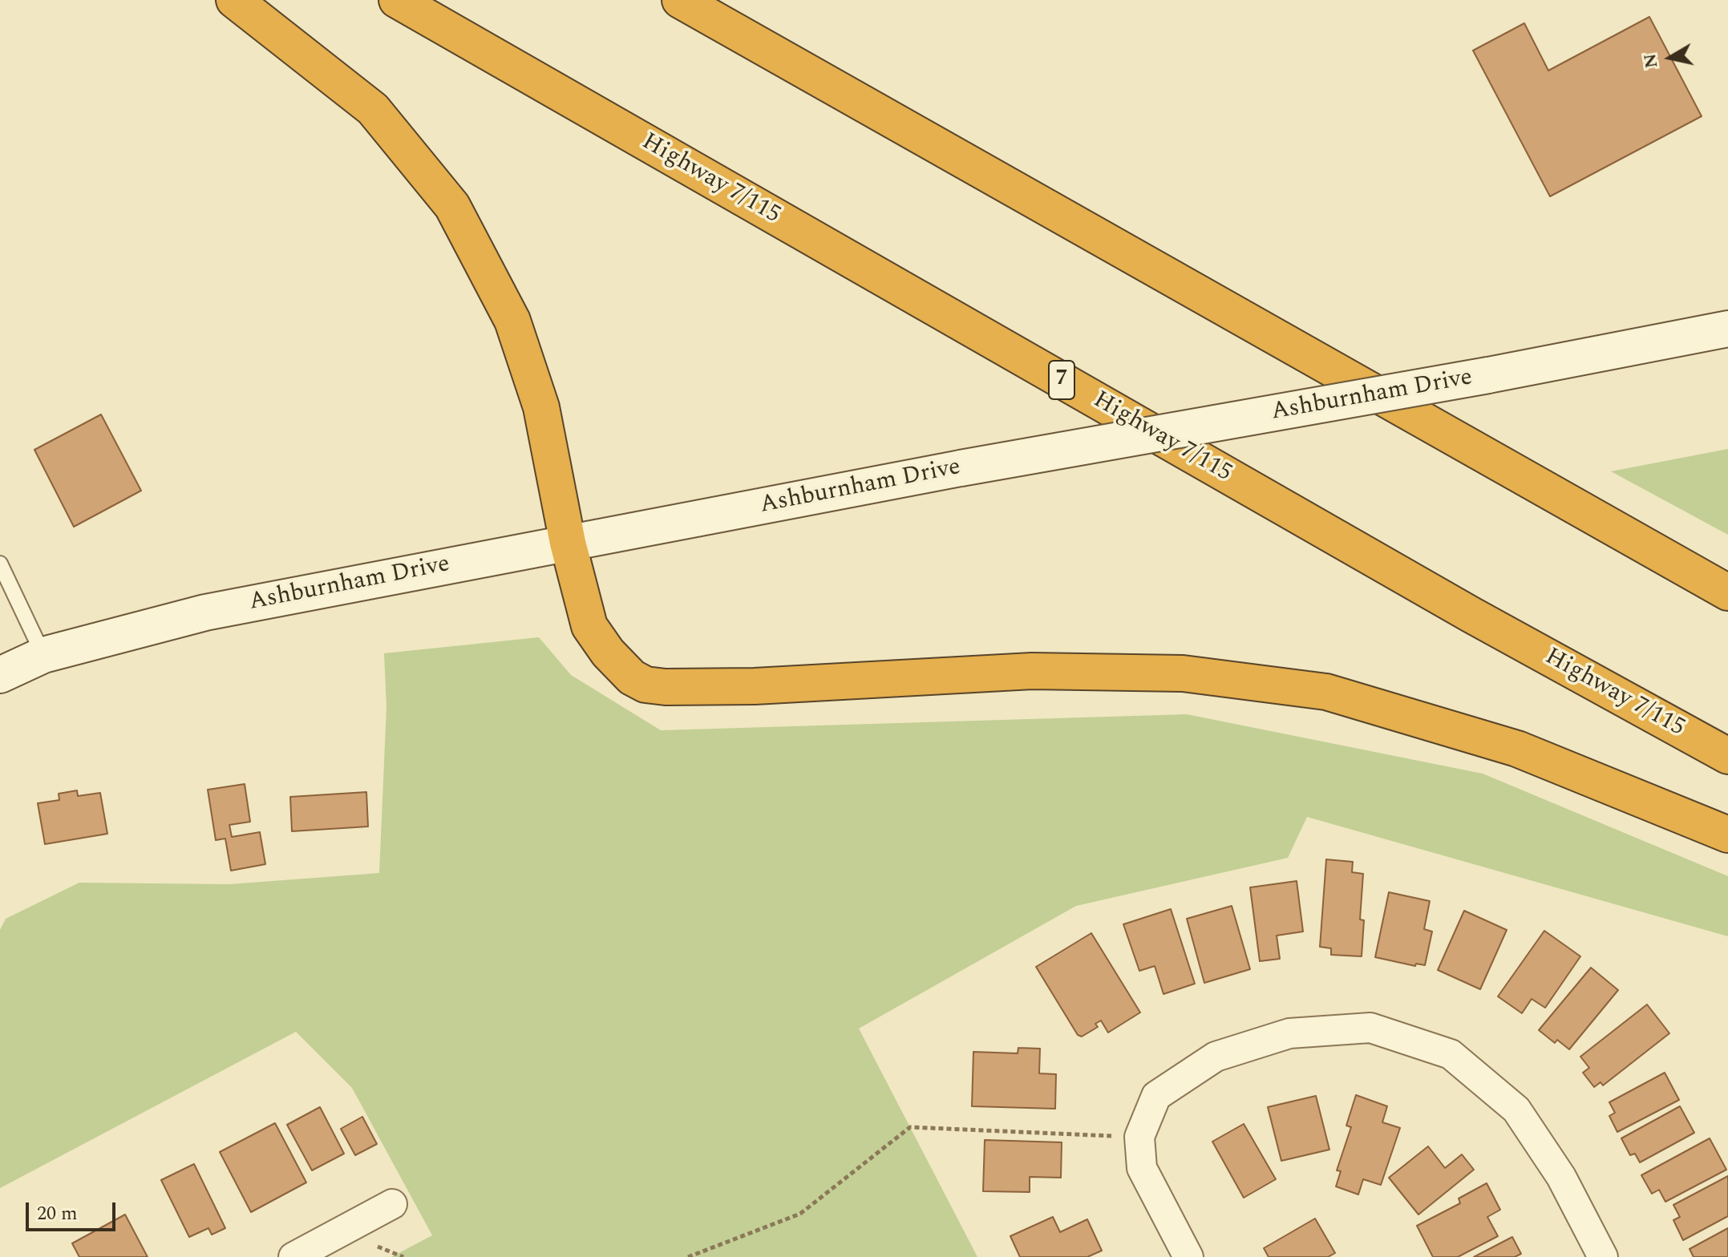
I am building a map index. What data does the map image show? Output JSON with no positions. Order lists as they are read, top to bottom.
{
  "streets": {
    "highway": ["Highway 7/115", "7"],
    "main road": ["Ashburnham Drive"]
  },
  "scale_bar": "20 m",
  "north": "left"
}
